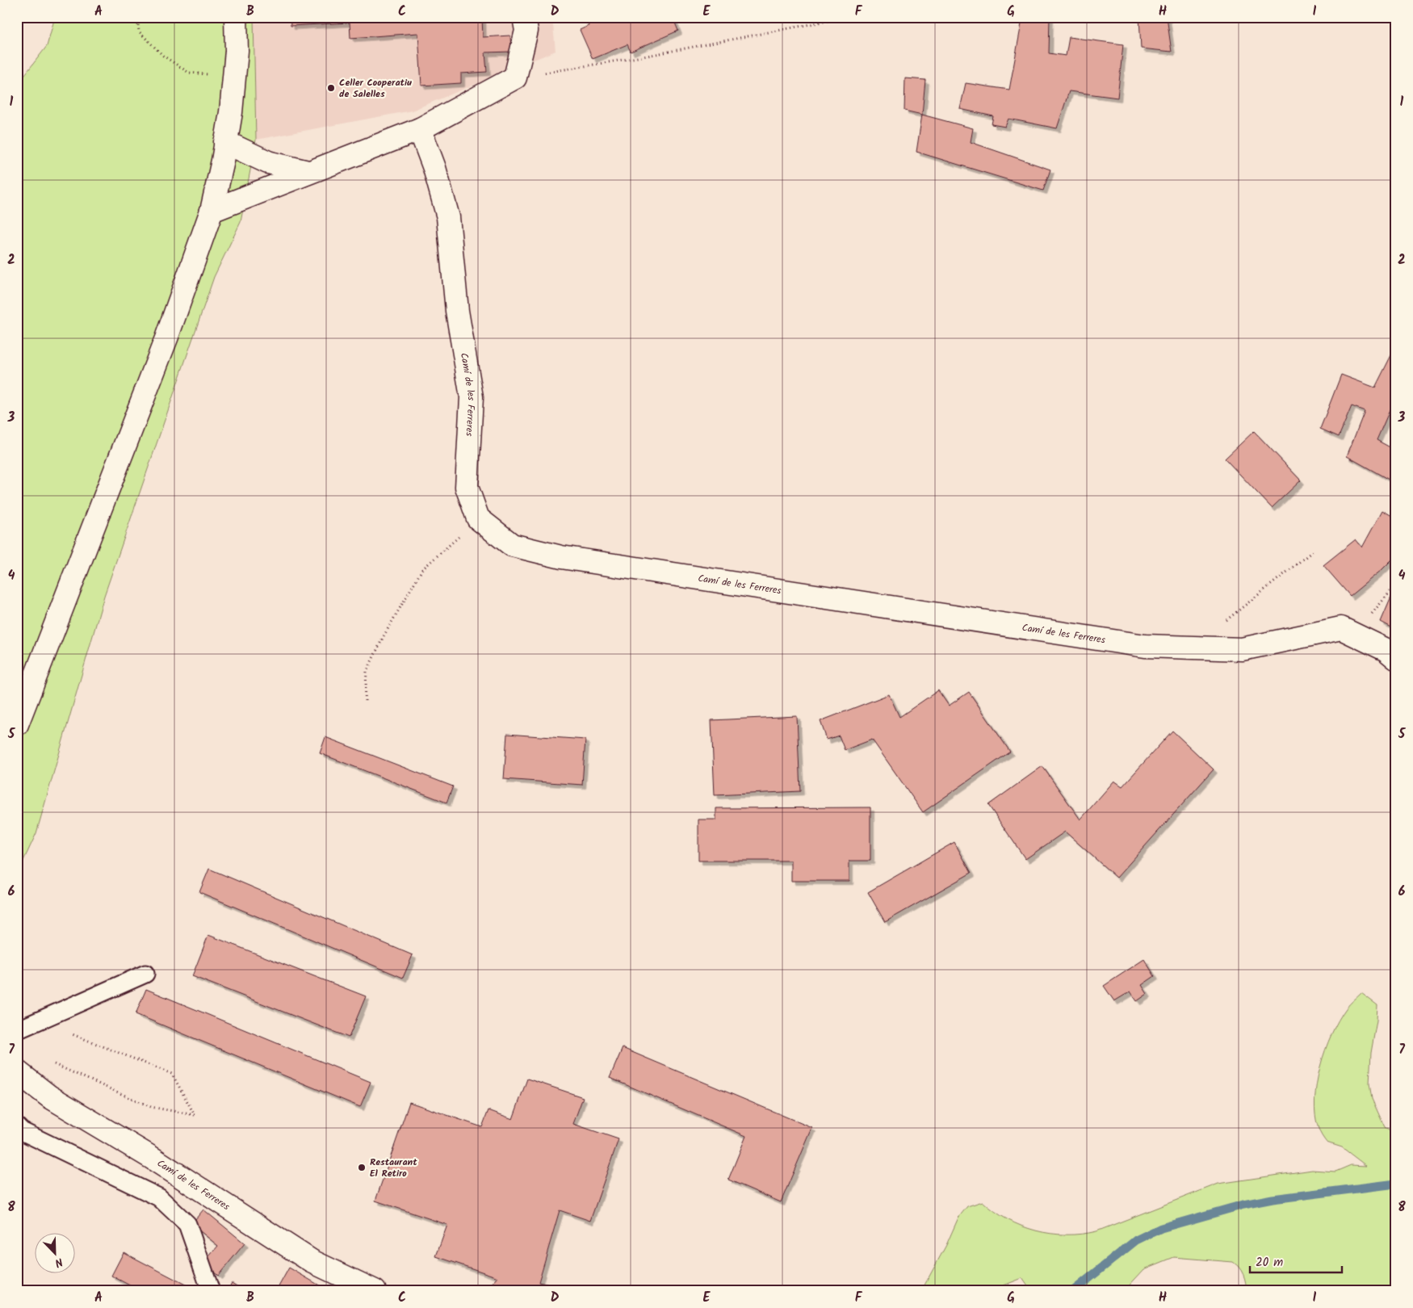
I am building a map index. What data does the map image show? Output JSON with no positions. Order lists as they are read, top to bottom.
{
  "streets": {
    "street": ["Camí de les Ferreres"]
  },
  "places": ["Celler Cooperatiu de Salelles", "Restaurant El Retiro"],
  "scale_bar": "20 m",
  "north": "bottom right",
  "grid": {
    "columns": [
      "A",
      "B",
      "C",
      "D",
      "E",
      "F",
      "G",
      "H",
      "I"
    ],
    "rows": [
      "1",
      "2",
      "3",
      "4",
      "5",
      "6",
      "7",
      "8"
    ]
  }
}
